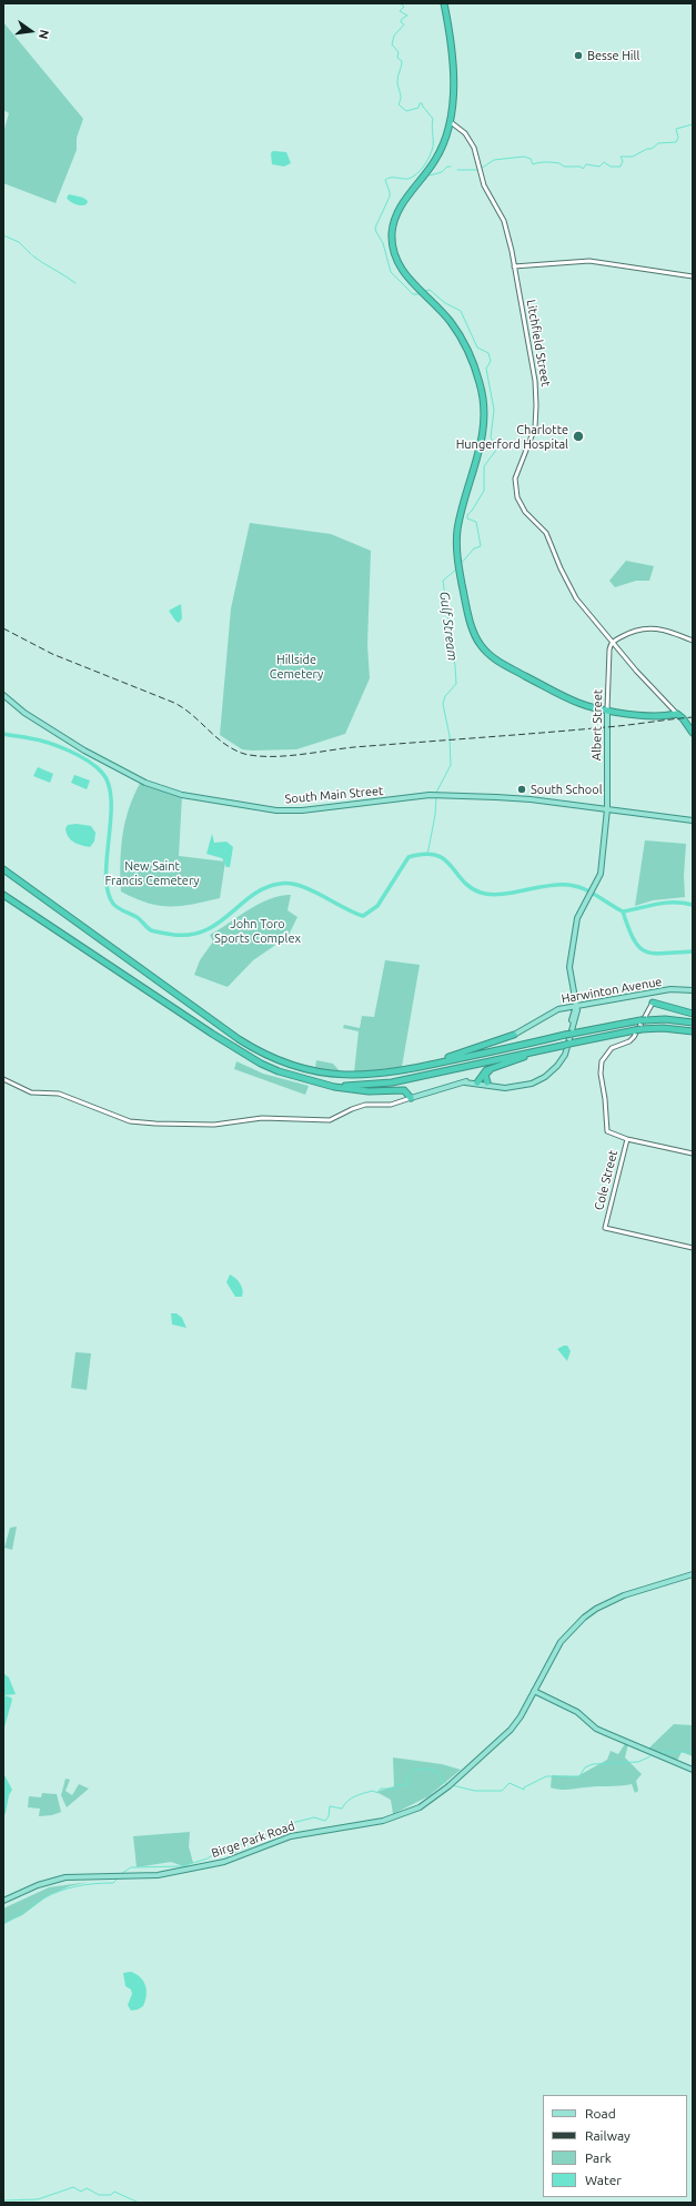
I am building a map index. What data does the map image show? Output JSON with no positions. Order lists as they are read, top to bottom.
{
  "streets": {
    "highway": ["Litchfield Street"],
    "main road": [
      "Albert Street",
      "South Main Street",
      "Harwinton Avenue",
      "Birge Park Road"
    ],
    "street": ["Cole Street"]
  },
  "crossings": [
    ["Litchfield Street", "Albert Street"],
    ["Albert Street", "South Main Street"],
    ["Albert Street", "Harwinton Avenue"]
  ],
  "water": ["Gulf Stream"],
  "parks": ["Hillside Cemetery", "New Saint Francis Cemetery", "John Toro Sports Complex"],
  "places": ["Besse Hill", "Charlotte Hungerford Hospital", "South School"],
  "legend": [
    "Road",
    "Railway",
    "Park",
    "Water"
  ],
  "north": "right"
}
